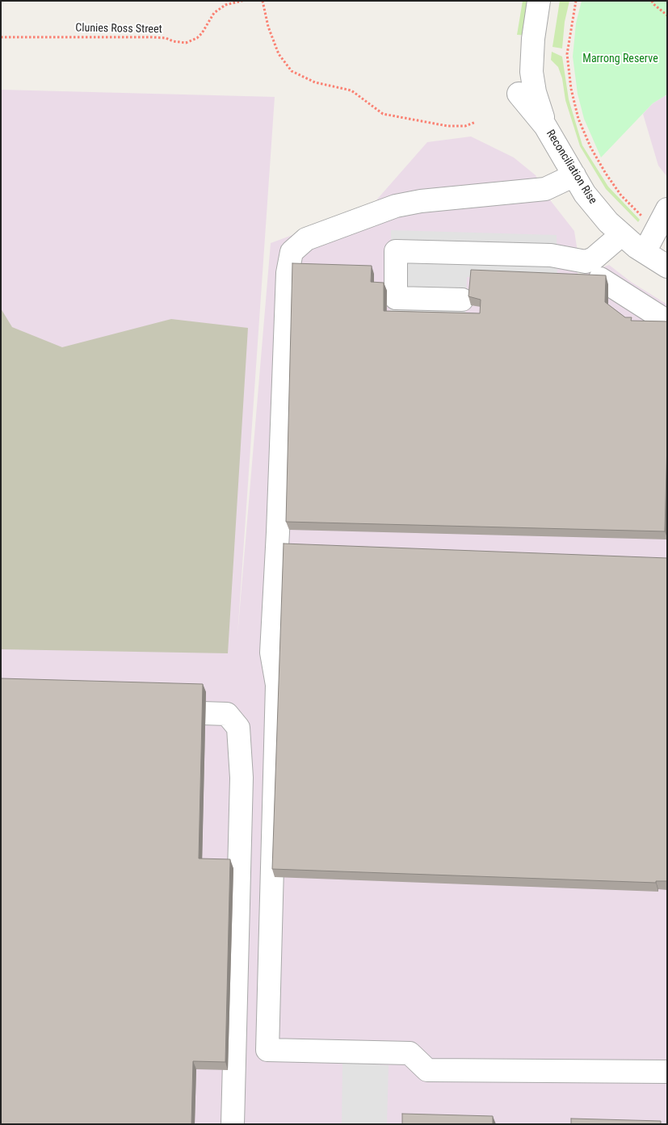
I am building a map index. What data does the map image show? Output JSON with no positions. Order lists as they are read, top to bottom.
{
  "streets": {
    "street": ["Reconciliation Rise"],
    "path": ["Clunies Ross Street"]
  },
  "parks": ["Marrong Reserve"]
}
